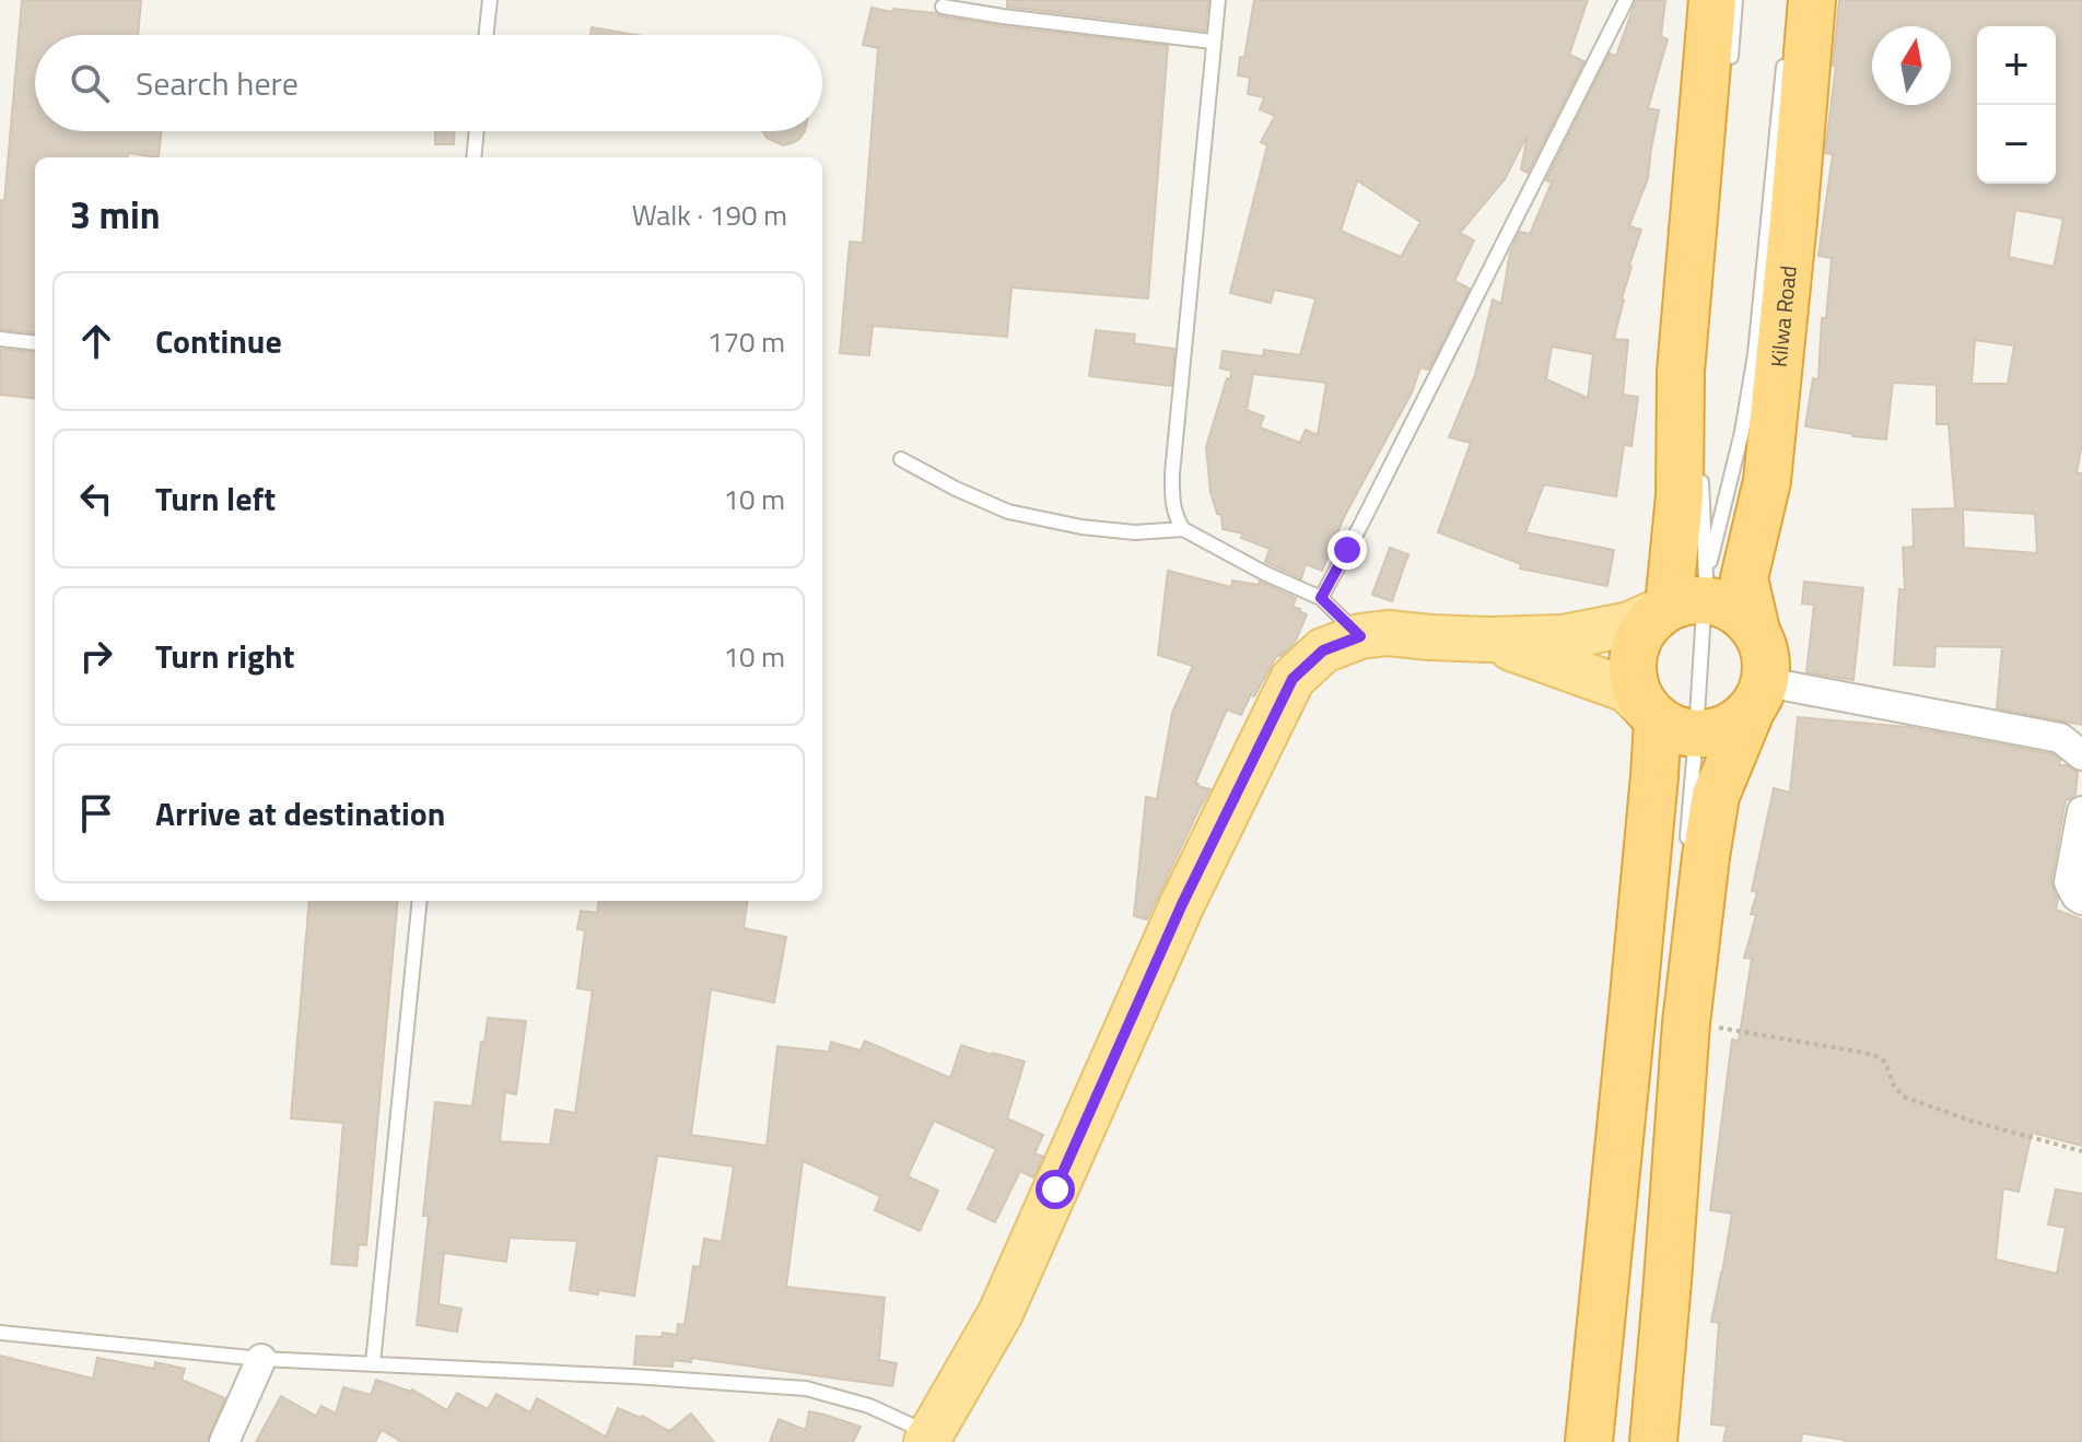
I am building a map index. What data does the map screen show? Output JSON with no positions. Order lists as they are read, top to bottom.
{
  "streets": {
    "highway": ["Kilwa Road"]
  },
  "north": "top",
  "page": {
    "map_buttons": ["+", "−"],
    "search": "Search here",
    "heading": ["3 min", "Walk · 190 m"],
    "list": [
      ["Continue", "170 m"],
      ["Turn left", "10 m"],
      ["Turn right", "10 m"],
      "Arrive at destination"
    ]
  }
}
